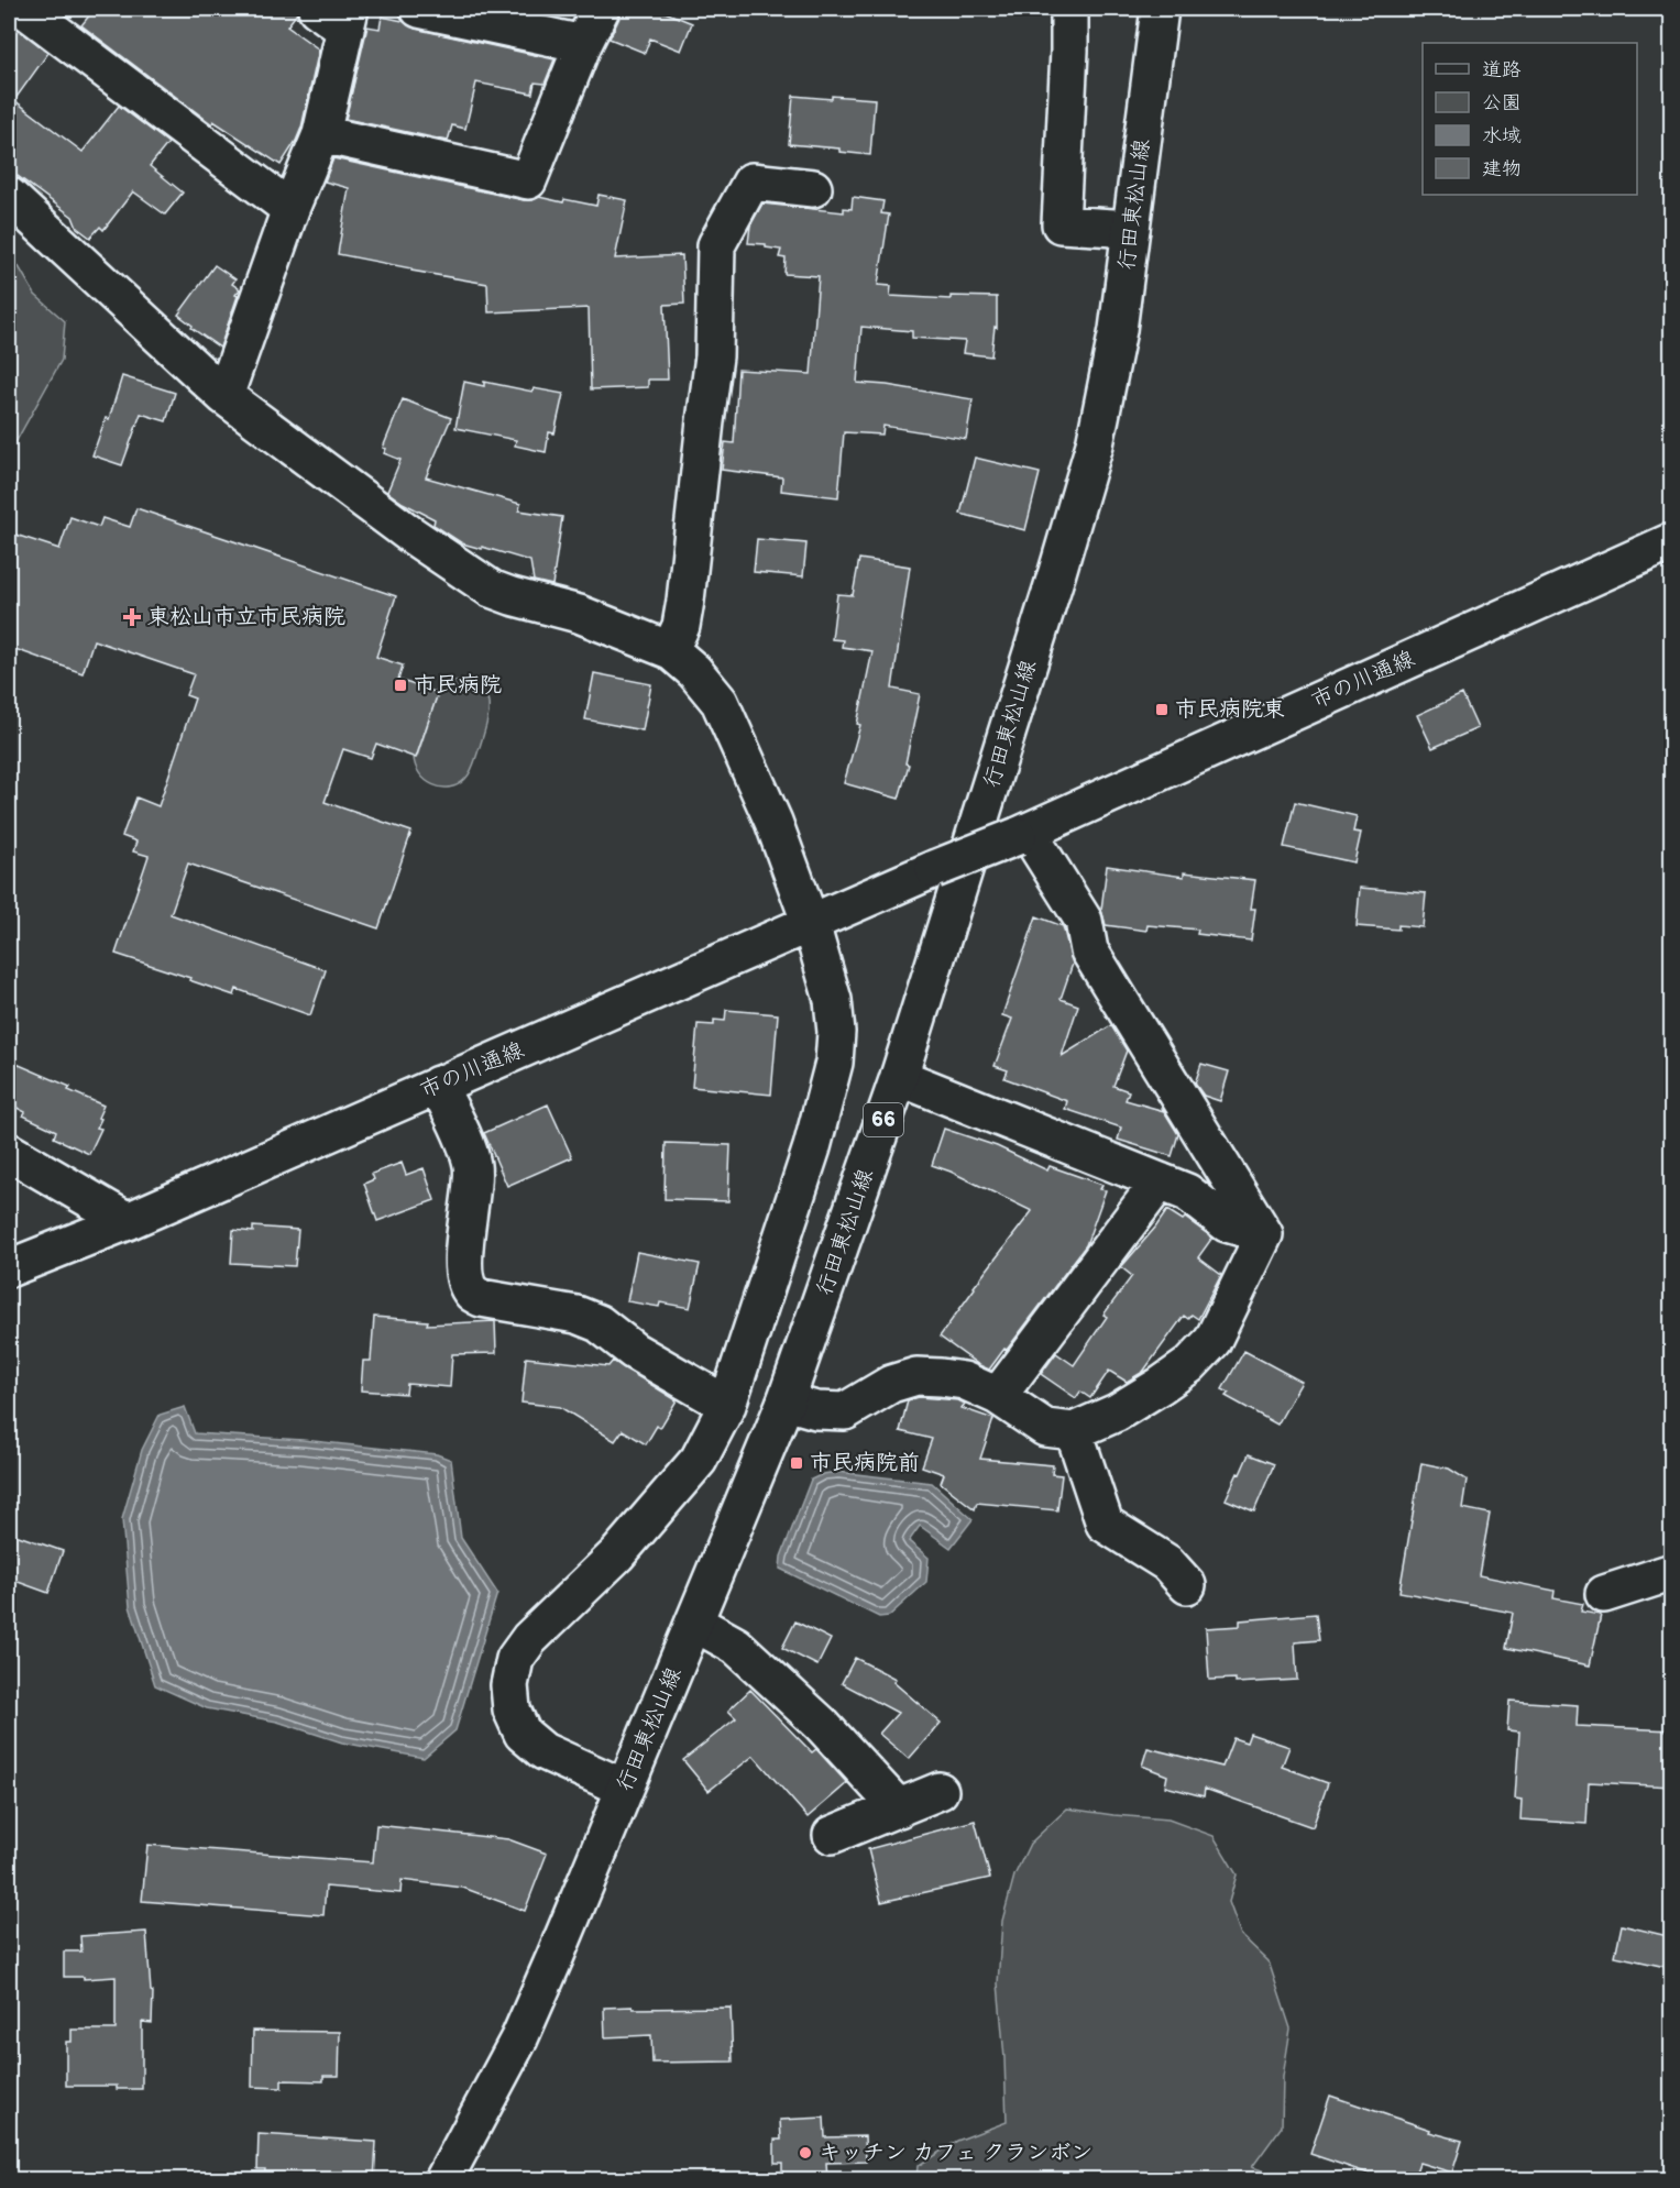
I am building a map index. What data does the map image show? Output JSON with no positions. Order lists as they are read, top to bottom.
{
  "streets": {
    "street": ["行田東松山線", "市の川通線", "66"]
  },
  "places": {
    "health": ["東松山市立市民病院"],
    "transit": ["市民病院", "市民病院東", "市民病院前"],
    "other": ["キッチン カフェ クランボン"]
  },
  "legend": [
    "道路",
    "公園",
    "水域",
    "建物"
  ]
}
